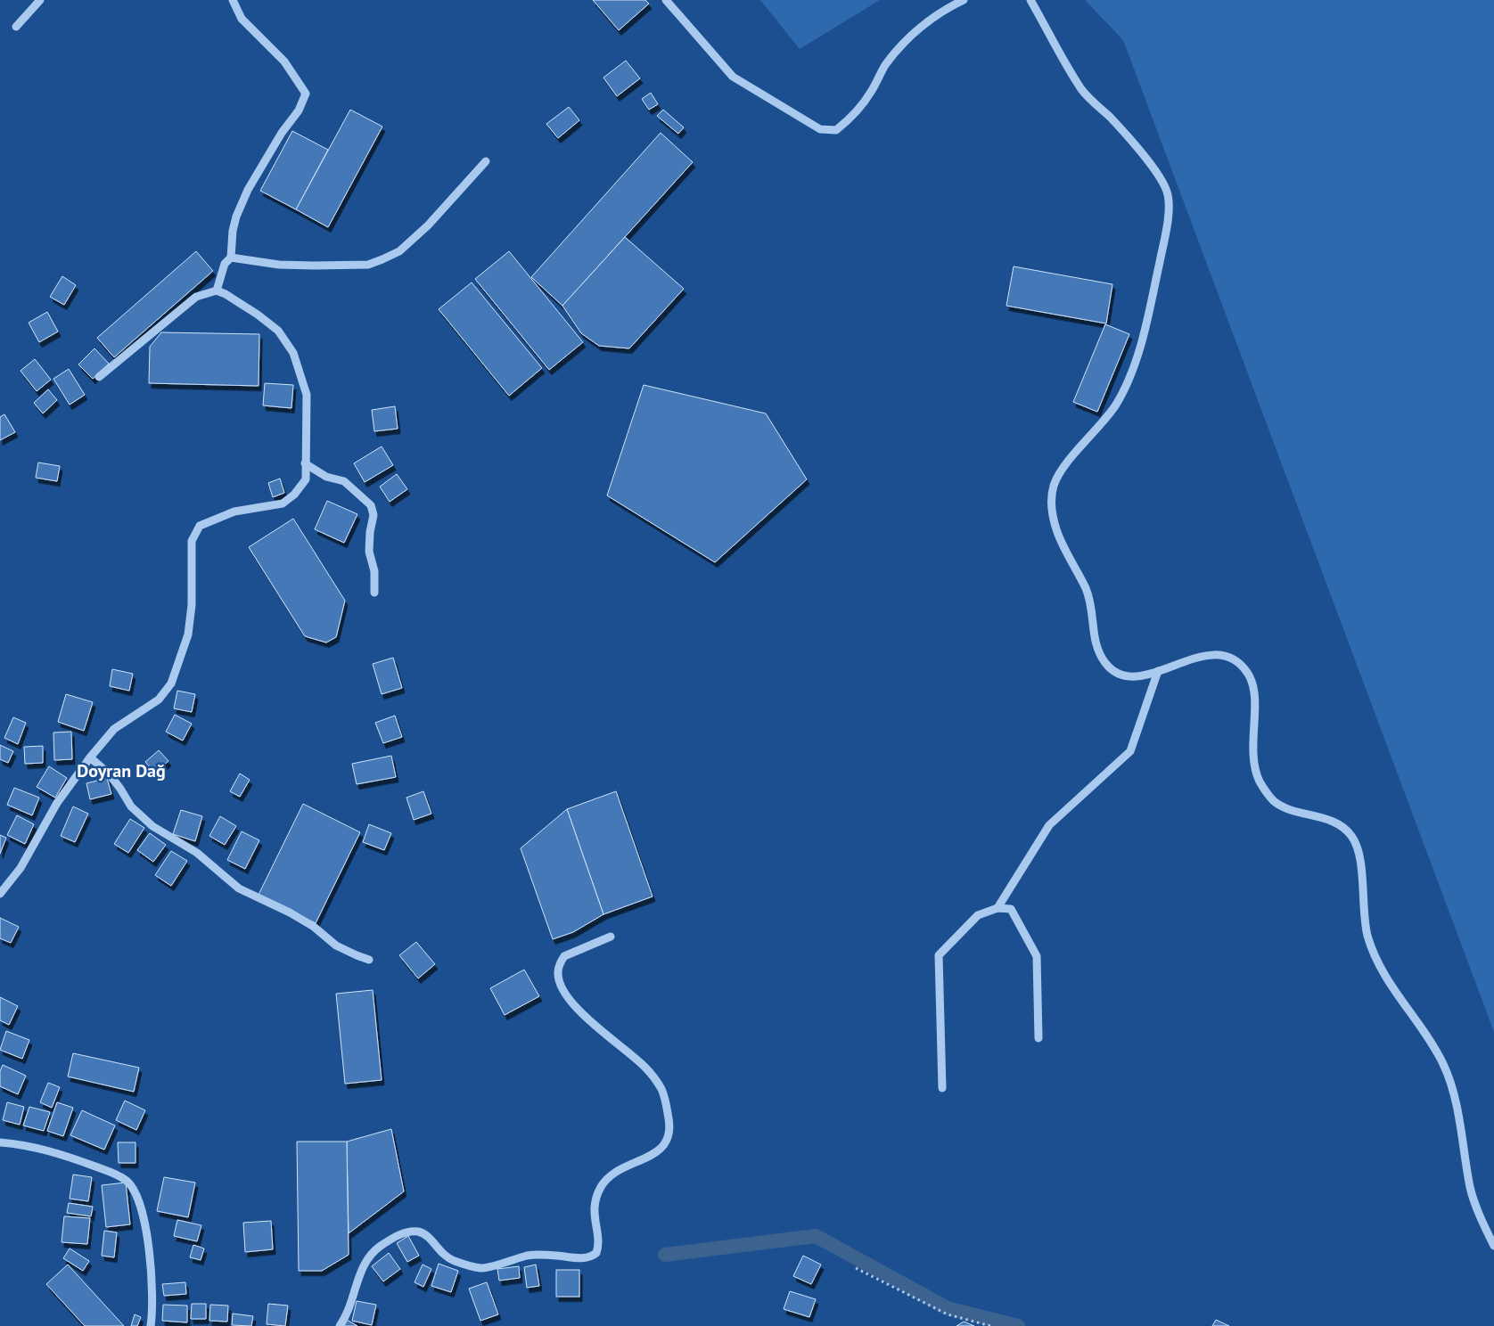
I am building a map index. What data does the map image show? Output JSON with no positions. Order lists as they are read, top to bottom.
{
  "districts": ["Doyran Dağ"]
}
